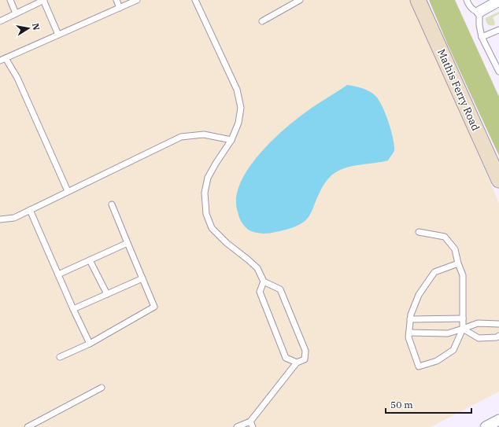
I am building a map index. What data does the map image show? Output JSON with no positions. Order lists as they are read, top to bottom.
{
  "streets": {
    "main road": ["Mathis Ferry Road"]
  },
  "scale_bar": "50 m",
  "north": "right"
}
